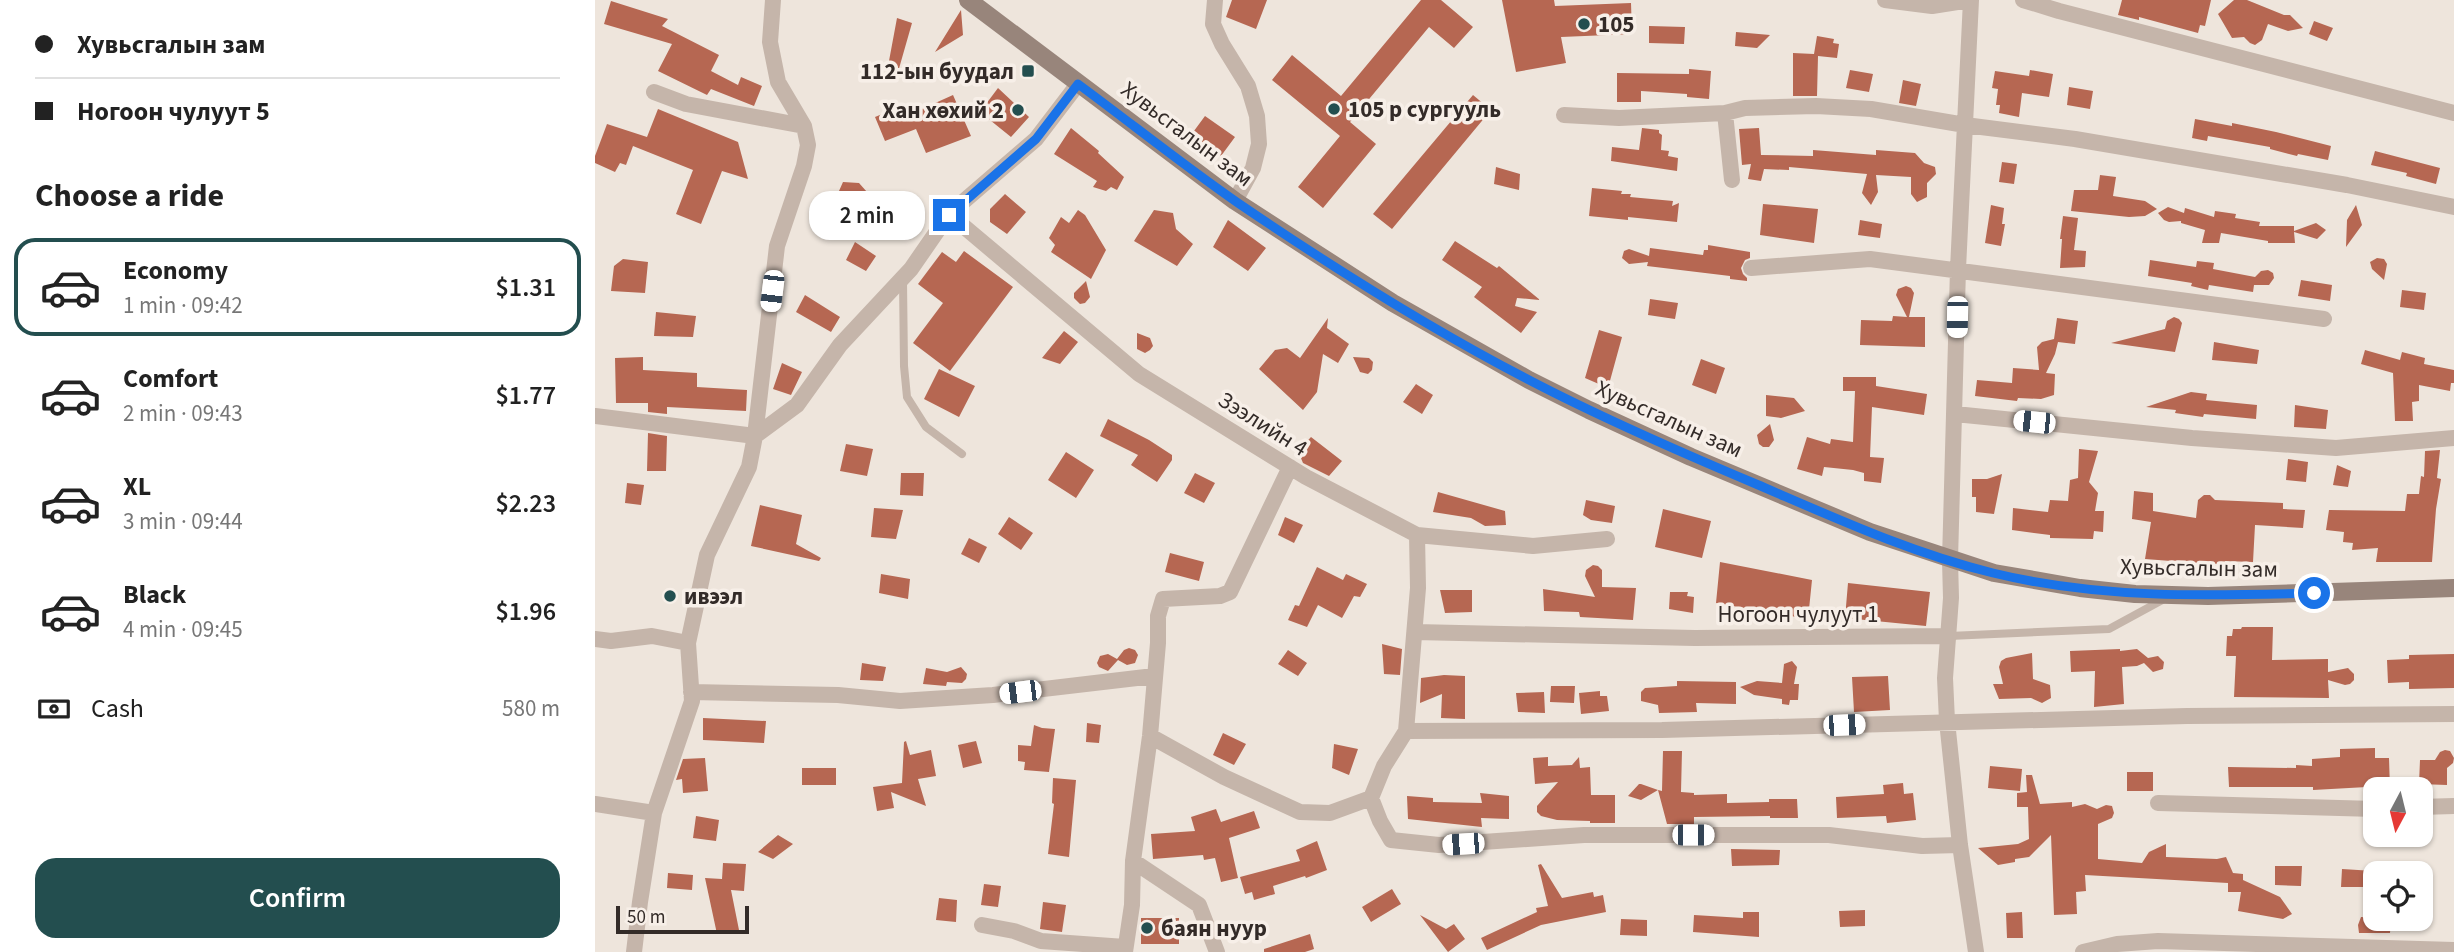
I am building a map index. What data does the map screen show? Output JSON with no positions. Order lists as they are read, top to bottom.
{
  "streets": {
    "main road": ["Хувьсгалын зам"],
    "street": ["Зээлийн 4", "Ногоон чулуут 1"]
  },
  "crossings": [
    ["Хувьсгалын зам", "Ногоон чулуут 1"]
  ],
  "places": {
    "other": [
      "105",
      "105 р сургууль",
      "Хан хөхий 2",
      "ивээл",
      "баян нуур"
    ],
    "transit": ["112-ын буудал"]
  },
  "scale_bar": "50 m",
  "north": "bottom",
  "page": {
    "banner": ["Хувьсгалын зам", "Ногоон чулуут 5"],
    "heading": "Choose a ride",
    "bubble": "2 min",
    "list": [
      {
        "name": "Economy",
        "note": "1 min · 09:42",
        "value": "$1.31"
      },
      {
        "name": "Comfort",
        "note": "2 min · 09:43",
        "value": "$1.77"
      },
      {
        "name": "XL",
        "note": "3 min · 09:44",
        "value": "$2.23"
      },
      {
        "name": "Black",
        "note": "4 min · 09:45",
        "value": "$1.96"
      }
    ],
    "pay": ["Cash", "580 m"],
    "buttons": "Confirm",
    "scale": "50 m"
  }
}
